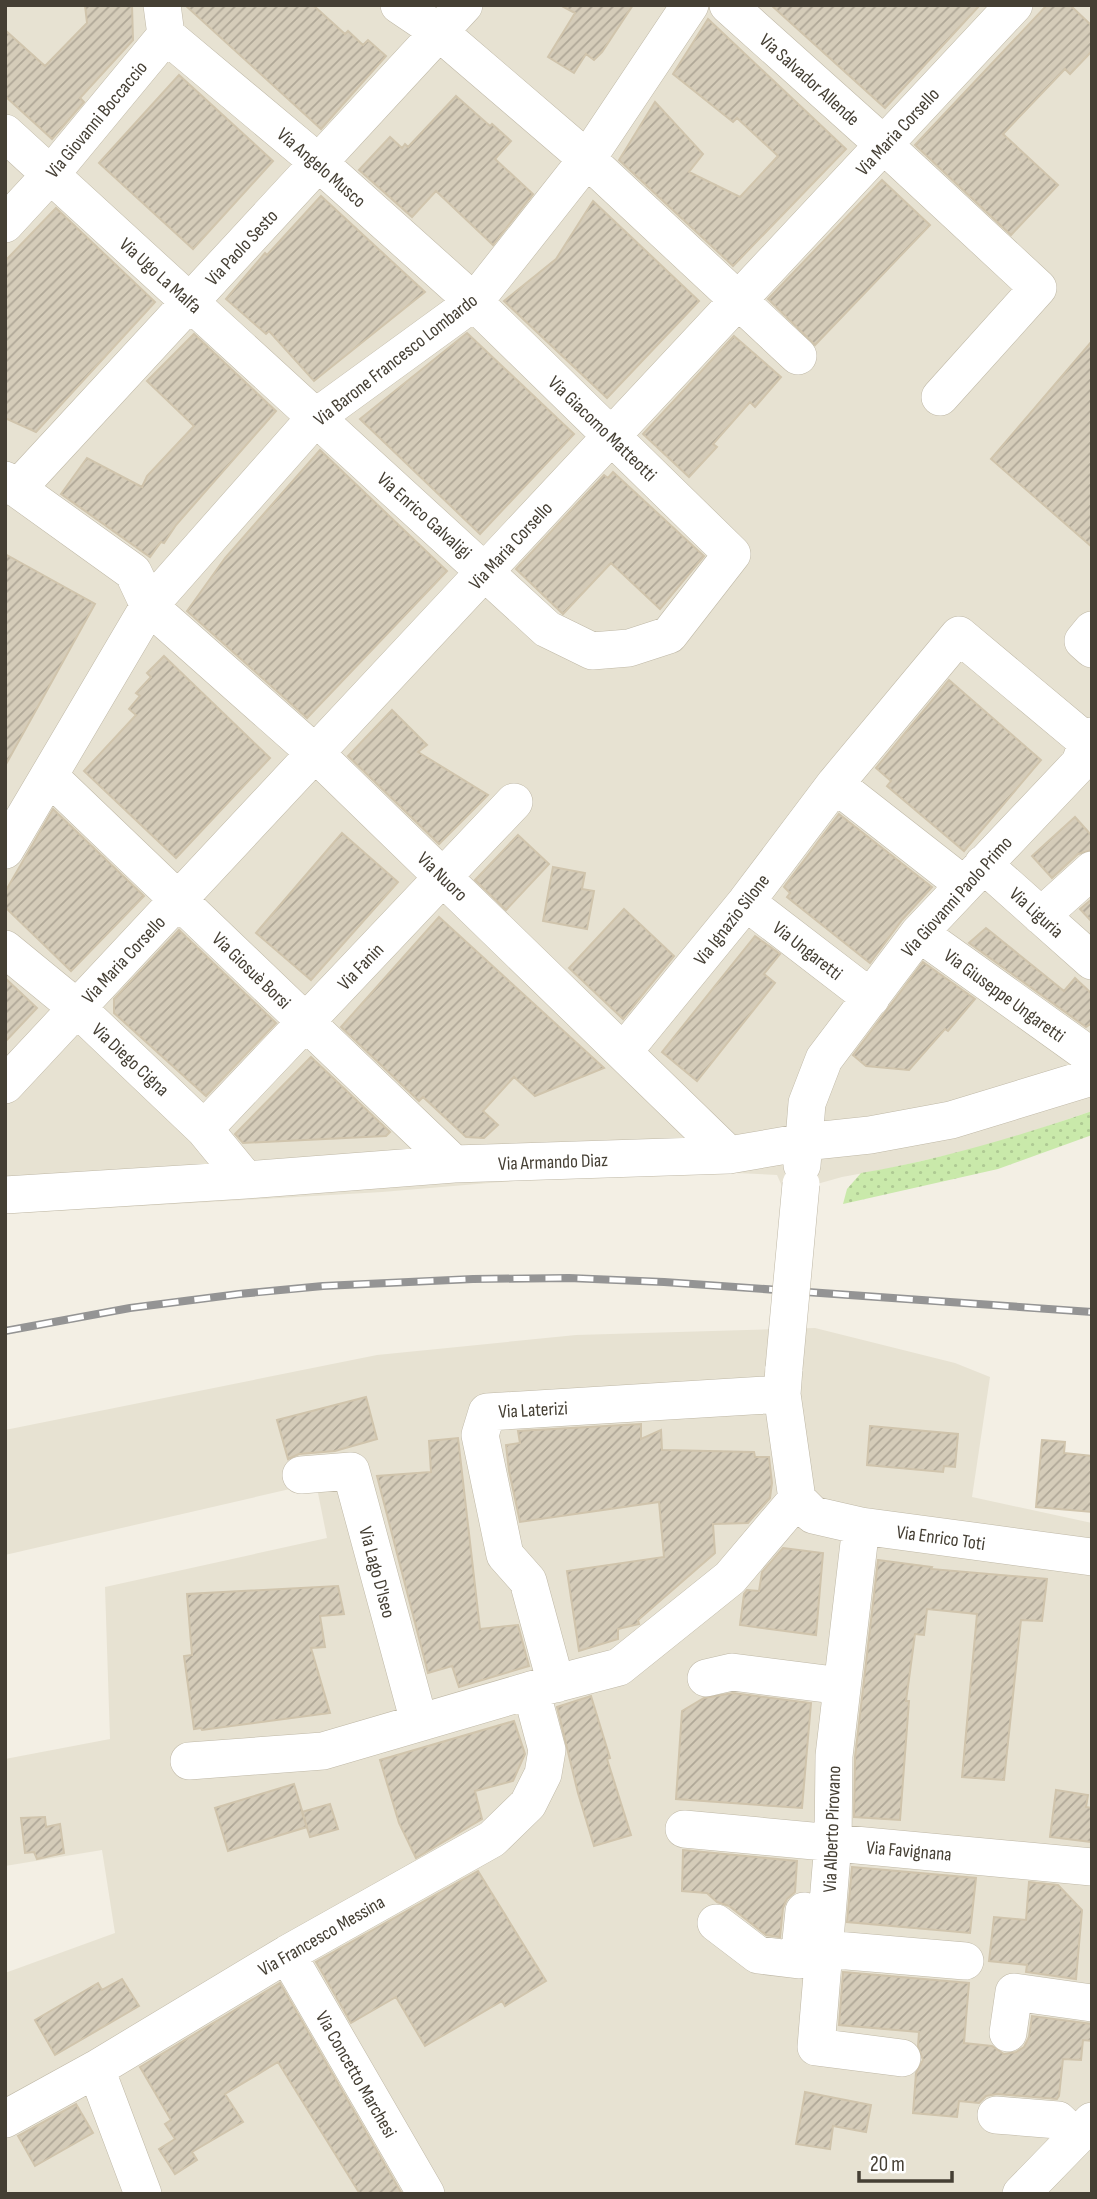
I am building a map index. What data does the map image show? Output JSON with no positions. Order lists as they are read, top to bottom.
{
  "streets": {
    "street": [
      "Via Salvador Allende",
      "Via Giovanni Boccaccio",
      "Via Maria Corsello",
      "Via Angelo Musco",
      "Via Paolo Sesto",
      "Via Ugo La Malfa",
      "Via Barone Francesco Lombardo",
      "Via Giacomo Matteotti",
      "Via Enrico Galvaligi",
      "Via Nuoro",
      "Via Giovanni Paolo Primo",
      "Via Liguria",
      "Via Ignazio Silone",
      "Via Ungaretti",
      "Via Fanin",
      "Via Giosuè Borsi",
      "Via Giuseppe Ungaretti",
      "Via Diego Cigna",
      "Via Armando Diaz",
      "Via Laterizi",
      "Via Enrico Toti",
      "Via Lago D'Iseo",
      "Via Alberto Pirovano",
      "Via Favignana",
      "Via Francesco Messina",
      "Via Concetto Marchesi"
    ]
  },
  "crossings": [
    ["Via Salvador Allende", "Via Maria Corsello"],
    ["Via Giovanni Boccaccio", "Via Angelo Musco"],
    ["Via Giovanni Boccaccio", "Via Ugo La Malfa"],
    ["Via Maria Corsello", "Via Giacomo Matteotti"],
    ["Via Maria Corsello", "Via Enrico Galvaligi"],
    ["Via Maria Corsello", "Via Nuoro"],
    ["Via Maria Corsello", "Via Giosuè Borsi"],
    ["Via Maria Corsello", "Via Diego Cigna"],
    ["Via Angelo Musco", "Via Paolo Sesto"],
    ["Via Angelo Musco", "Via Barone Francesco Lombardo"],
    ["Via Angelo Musco", "Via Giacomo Matteotti"],
    ["Via Paolo Sesto", "Via Ugo La Malfa"],
    ["Via Ugo La Malfa", "Via Barone Francesco Lombardo"],
    ["Via Ugo La Malfa", "Via Enrico Galvaligi"],
    ["Via Barone Francesco Lombardo", "Via Giacomo Matteotti"],
    ["Via Barone Francesco Lombardo", "Via Enrico Galvaligi"],
    ["Via Barone Francesco Lombardo", "Via Nuoro"],
    ["Via Barone Francesco Lombardo", "Via Giosuè Borsi"],
    ["Via Giacomo Matteotti", "Via Enrico Galvaligi"],
    ["Via Nuoro", "Via Ignazio Silone"],
    ["Via Nuoro", "Via Fanin"],
    ["Via Nuoro", "Via Armando Diaz"],
    ["Via Giovanni Paolo Primo", "Via Liguria"],
    ["Via Giovanni Paolo Primo", "Via Ignazio Silone"],
    ["Via Giovanni Paolo Primo", "Via Ungaretti"],
    ["Via Giovanni Paolo Primo", "Via Giuseppe Ungaretti"],
    ["Via Giovanni Paolo Primo", "Via Armando Diaz"],
    ["Via Giovanni Paolo Primo", "Via Laterizi"],
    ["Via Liguria", "Via Ignazio Silone"],
    ["Via Ignazio Silone", "Via Ungaretti"],
    ["Via Fanin", "Via Giosuè Borsi"],
    ["Via Fanin", "Via Diego Cigna"],
    ["Via Giosuè Borsi", "Via Armando Diaz"],
    ["Via Diego Cigna", "Via Armando Diaz"],
    ["Via Laterizi", "Via Francesco Messina"],
    ["Via Enrico Toti", "Via Alberto Pirovano"],
    ["Via Alberto Pirovano", "Via Favignana"],
    ["Via Francesco Messina", "Via Concetto Marchesi"]
  ],
  "scale_bar": "20 m"
}
